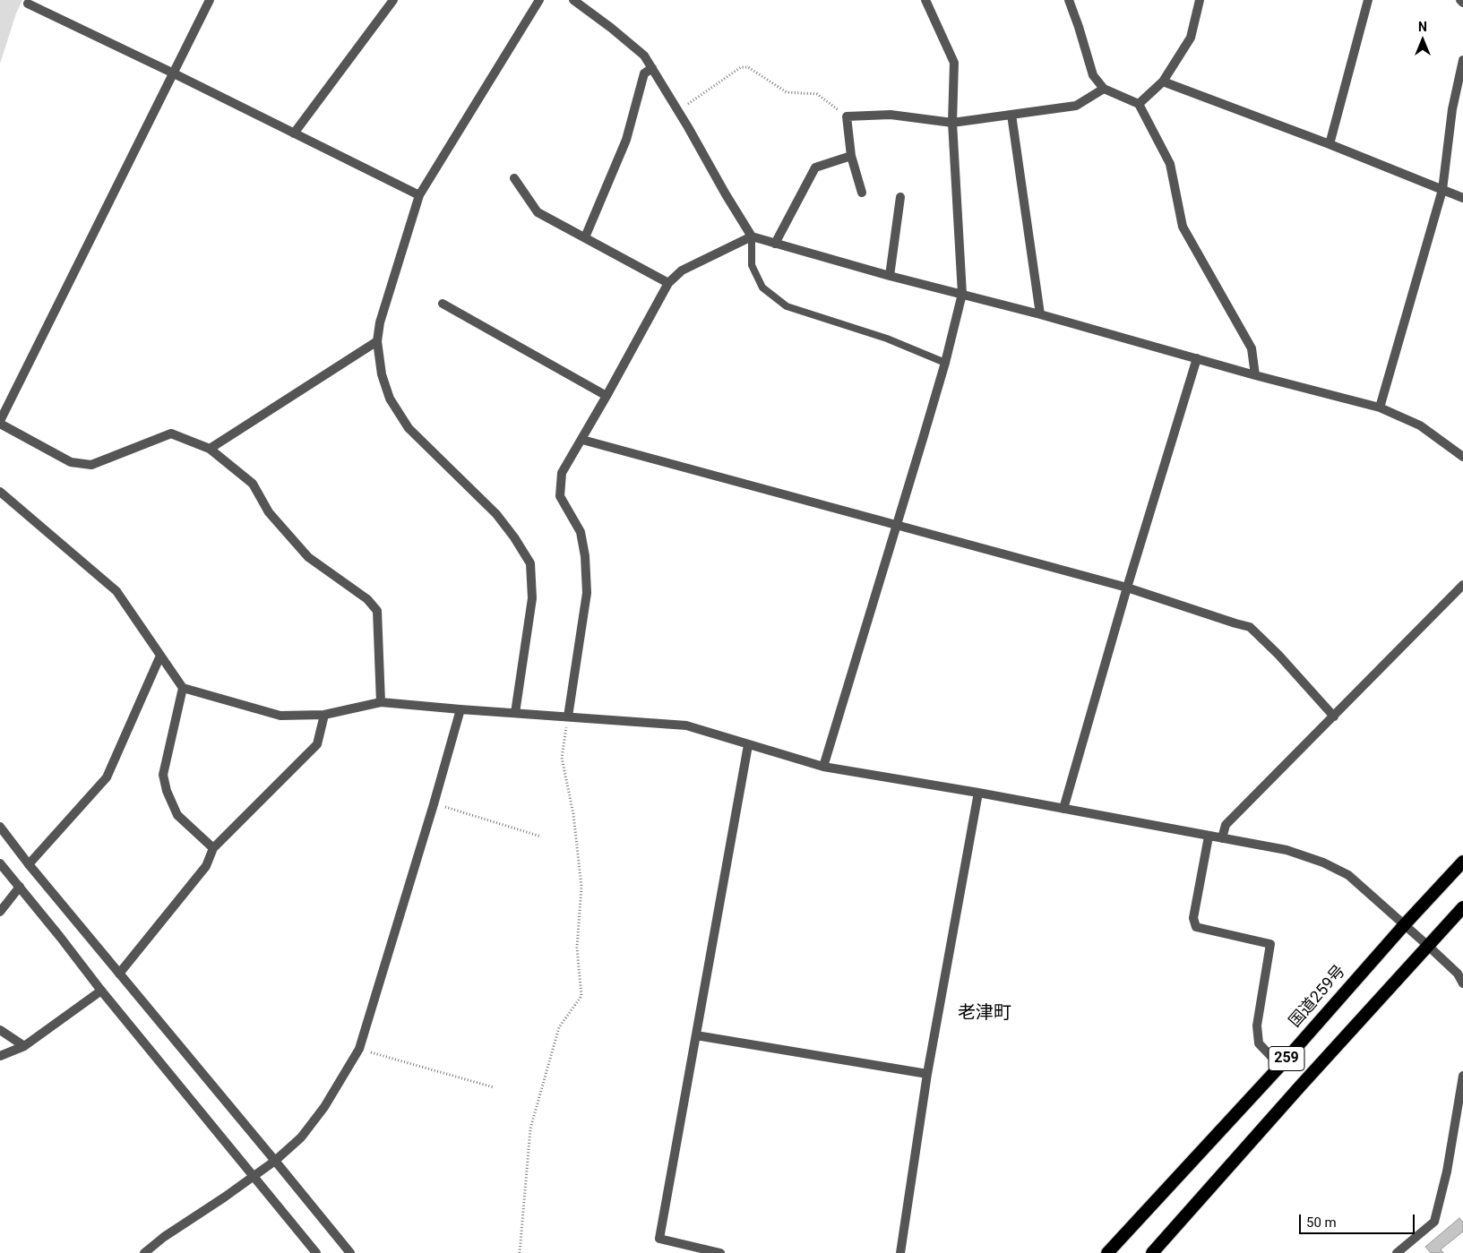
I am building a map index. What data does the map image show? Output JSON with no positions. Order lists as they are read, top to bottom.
{
  "streets": {
    "highway": ["国道259号", "259"]
  },
  "districts": ["老津町"],
  "scale_bar": "50 m",
  "north": "top"
}
